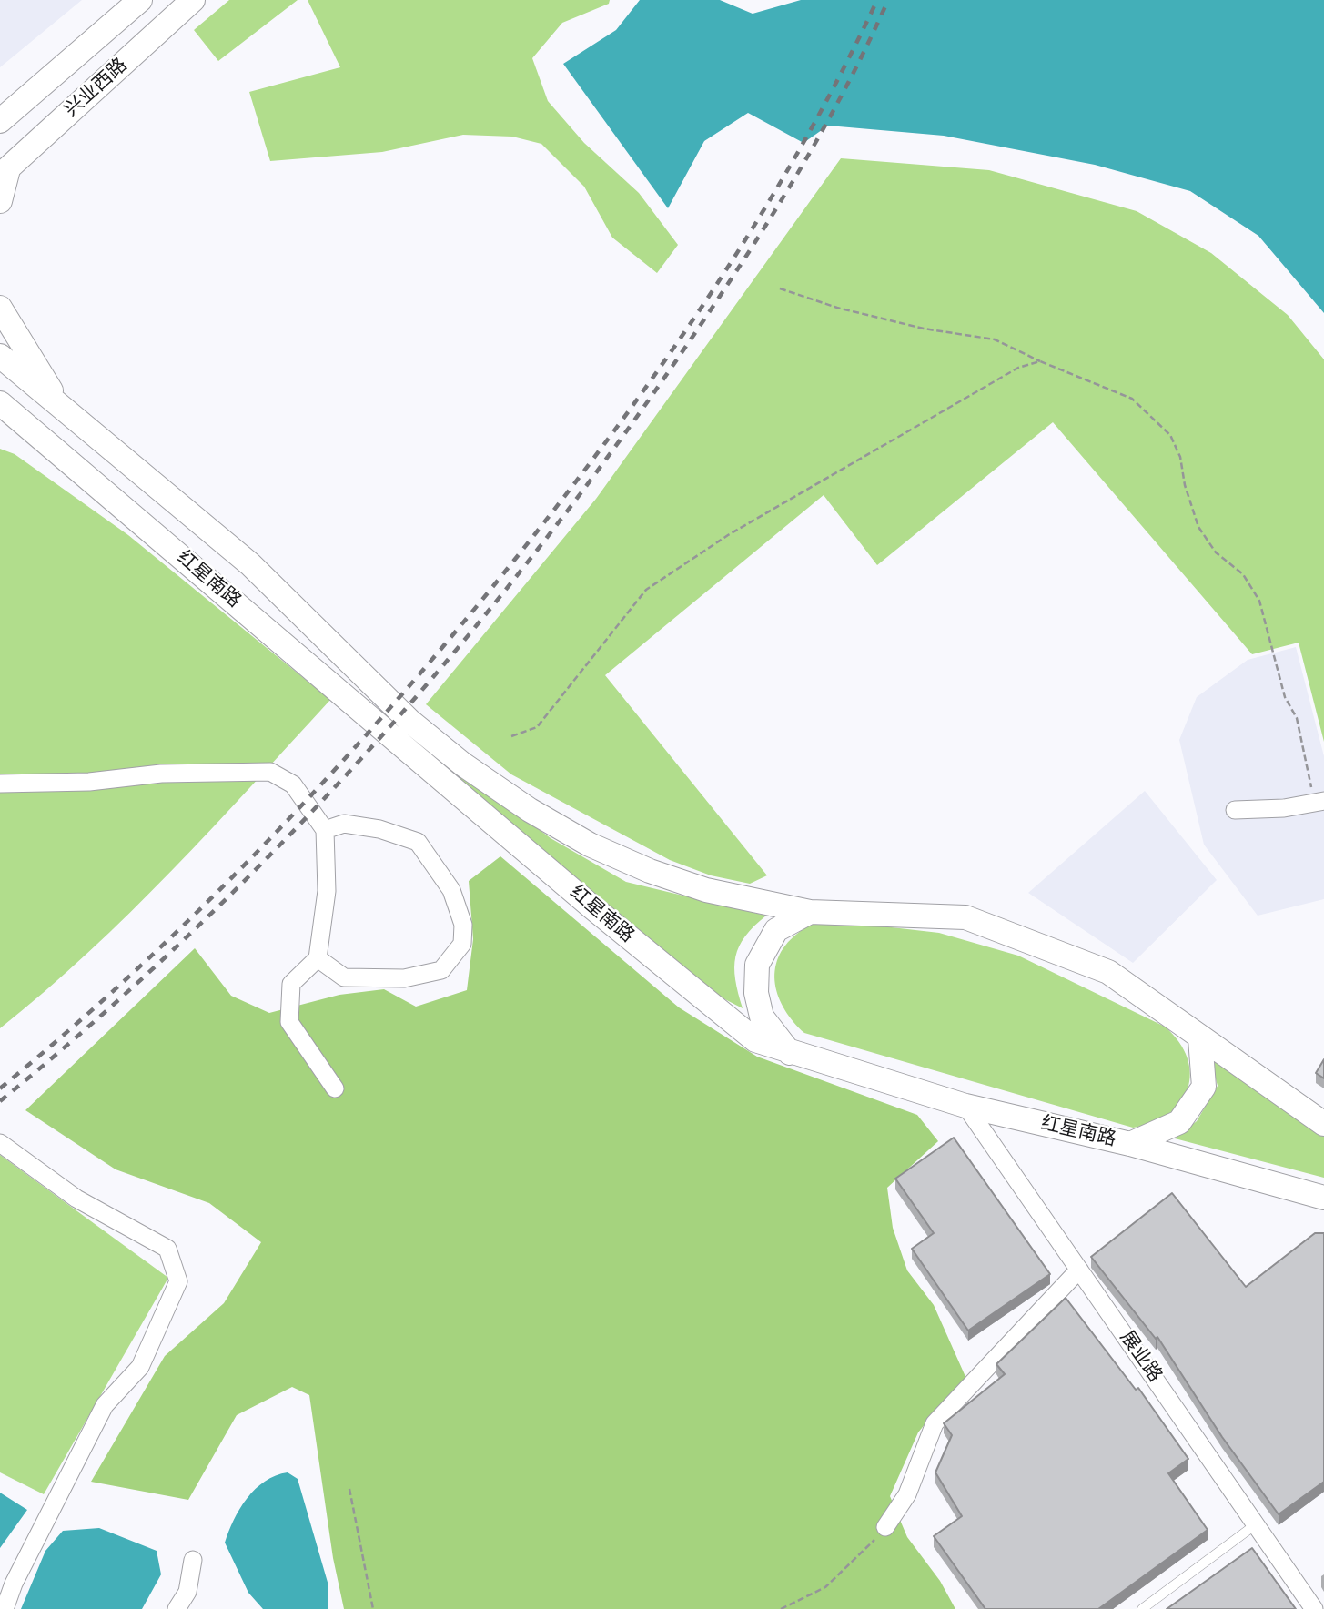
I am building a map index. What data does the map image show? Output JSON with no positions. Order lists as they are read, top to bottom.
{
  "streets": {
    "main road": ["兴业西路", "红星南路"],
    "street": ["展业路"]
  },
  "crossings": [
    ["红星南路", "展业路"]
  ]
}
